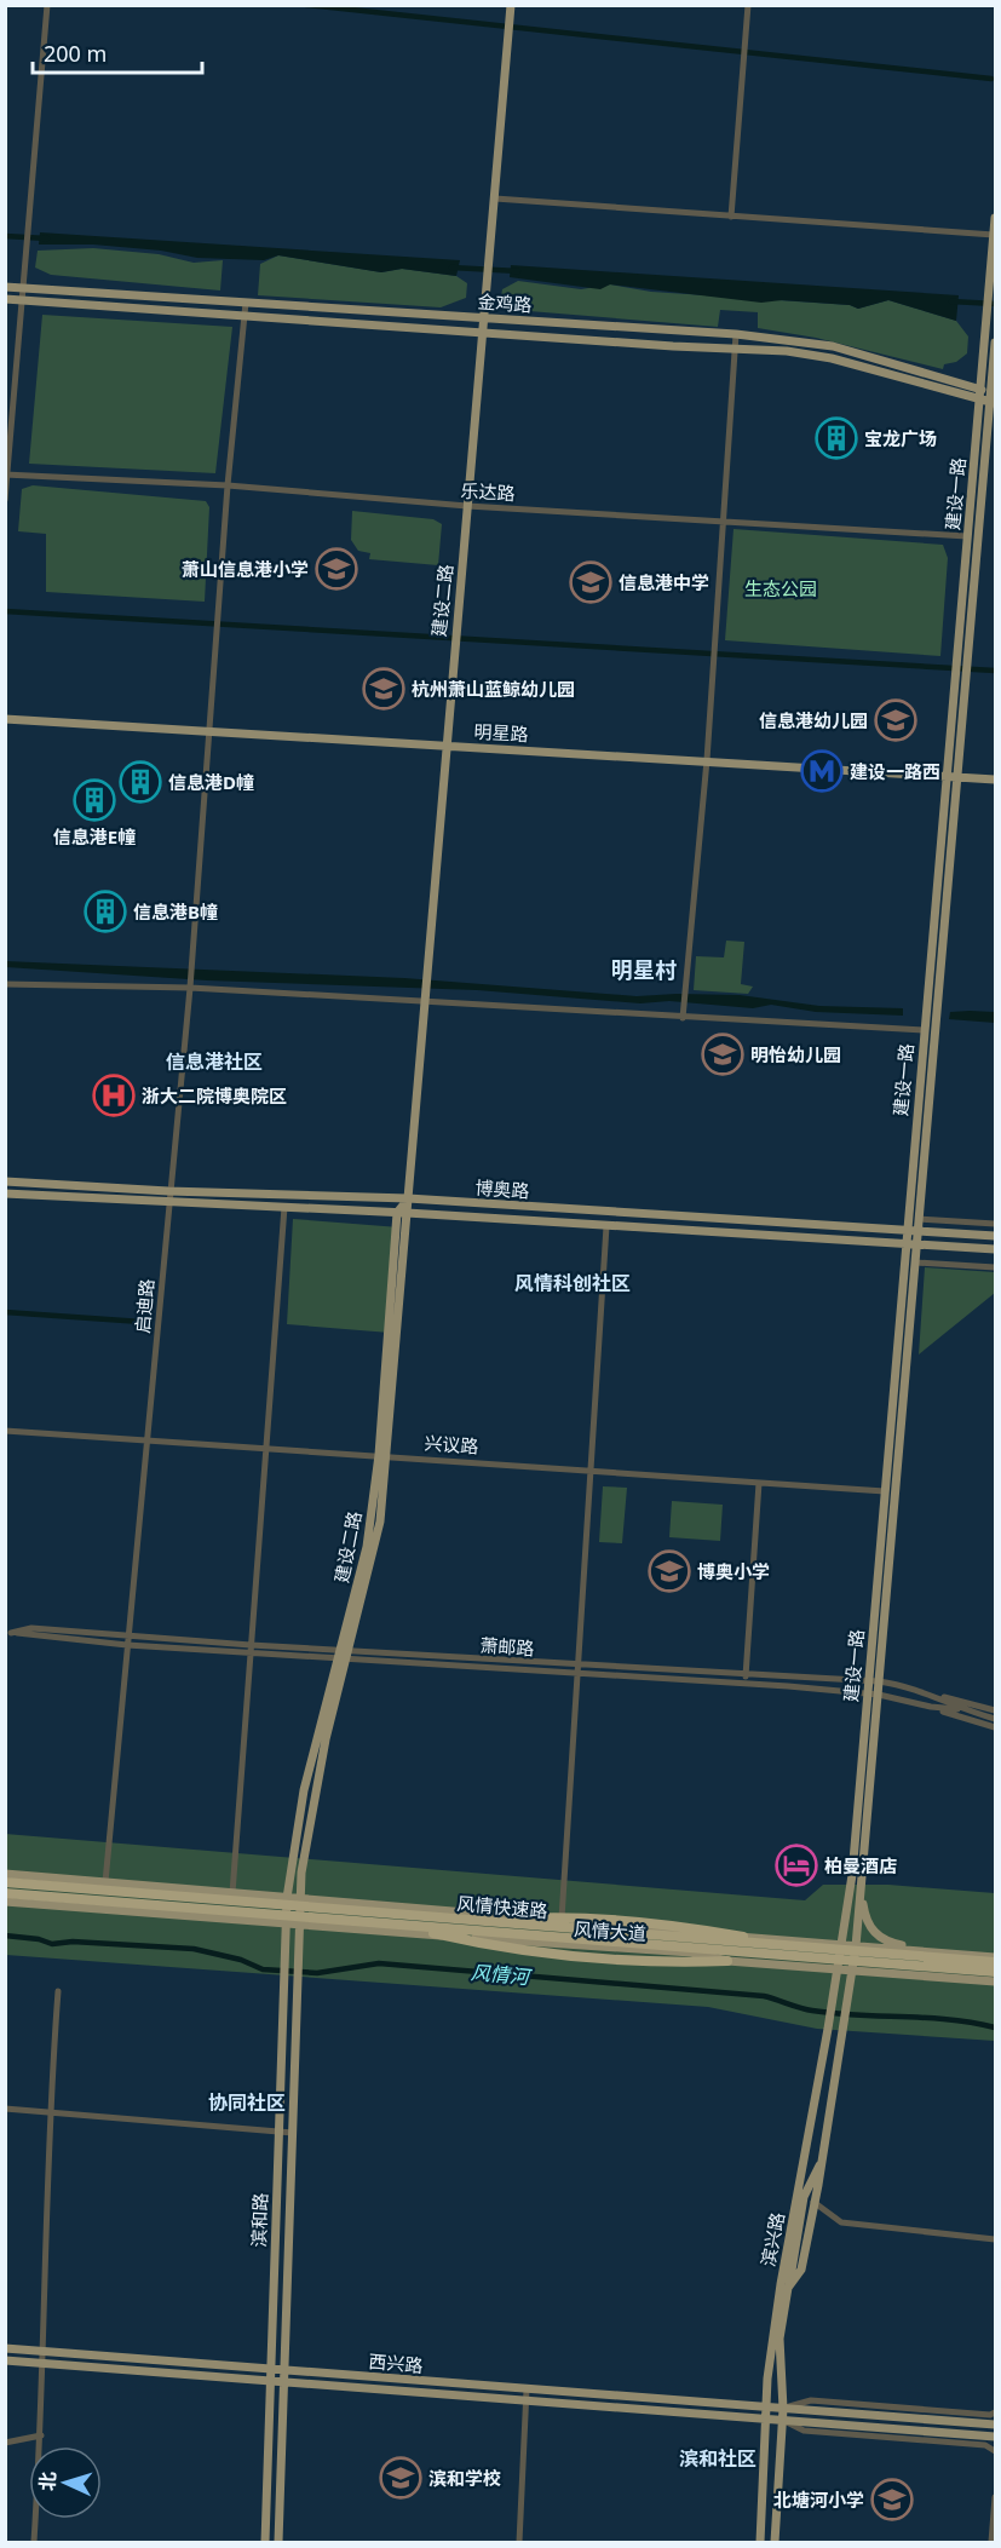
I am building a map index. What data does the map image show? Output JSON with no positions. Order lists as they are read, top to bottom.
{
  "streets": {
    "highway": ["风情快速路"],
    "main road": [
      "金鸡路",
      "建设一路",
      "建设二路",
      "明星路",
      "博奥路",
      "兴议路",
      "风情大道",
      "滨和路",
      "滨兴路",
      "西兴路"
    ],
    "street": ["乐达路", "启迪路"]
  },
  "crossings": [
    ["金鸡路", "建设一路"],
    ["金鸡路", "建设二路"],
    ["金鸡路", "启迪路"],
    ["乐达路", "建设一路"],
    ["乐达路", "建设二路"],
    ["乐达路", "启迪路"],
    ["建设一路", "明星路"],
    ["建设一路", "博奥路"],
    ["建设一路", "兴议路"],
    ["建设一路", "风情大道"],
    ["建设一路", "滨兴路"],
    ["建设二路", "明星路"],
    ["建设二路", "博奥路"],
    ["建设二路", "兴议路"],
    ["建设二路", "风情大道"],
    ["建设二路", "滨和路"],
    ["明星路", "启迪路"],
    ["博奥路", "启迪路"],
    ["启迪路", "兴议路"],
    ["启迪路", "风情大道"],
    ["风情快速路", "风情大道"],
    ["风情大道", "滨和路"],
    ["风情大道", "滨兴路"],
    ["滨和路", "西兴路"],
    ["滨兴路", "西兴路"]
  ],
  "districts": [
    "明星村",
    "信息港社区",
    "风情科创社区",
    "协同社区",
    "滨和社区"
  ],
  "water": ["风情河"],
  "parks": ["生态公园"],
  "places": {
    "building": [
      "宝龙广场",
      "信息港D幢",
      "信息港E幢",
      "信息港B幢"
    ],
    "school or university": [
      "萧山信息港小学",
      "信息港中学",
      "杭州萧山蓝鲸幼儿园",
      "信息港幼儿园",
      "明怡幼儿园",
      "博奥小学",
      "滨和学校",
      "北塘河小学"
    ],
    "metro station": ["建设一路西"],
    "hospital": ["浙大二院博奥院区"],
    "hotel": ["柏曼酒店"]
  },
  "scale_bar": "200 m",
  "north": "left"
}
